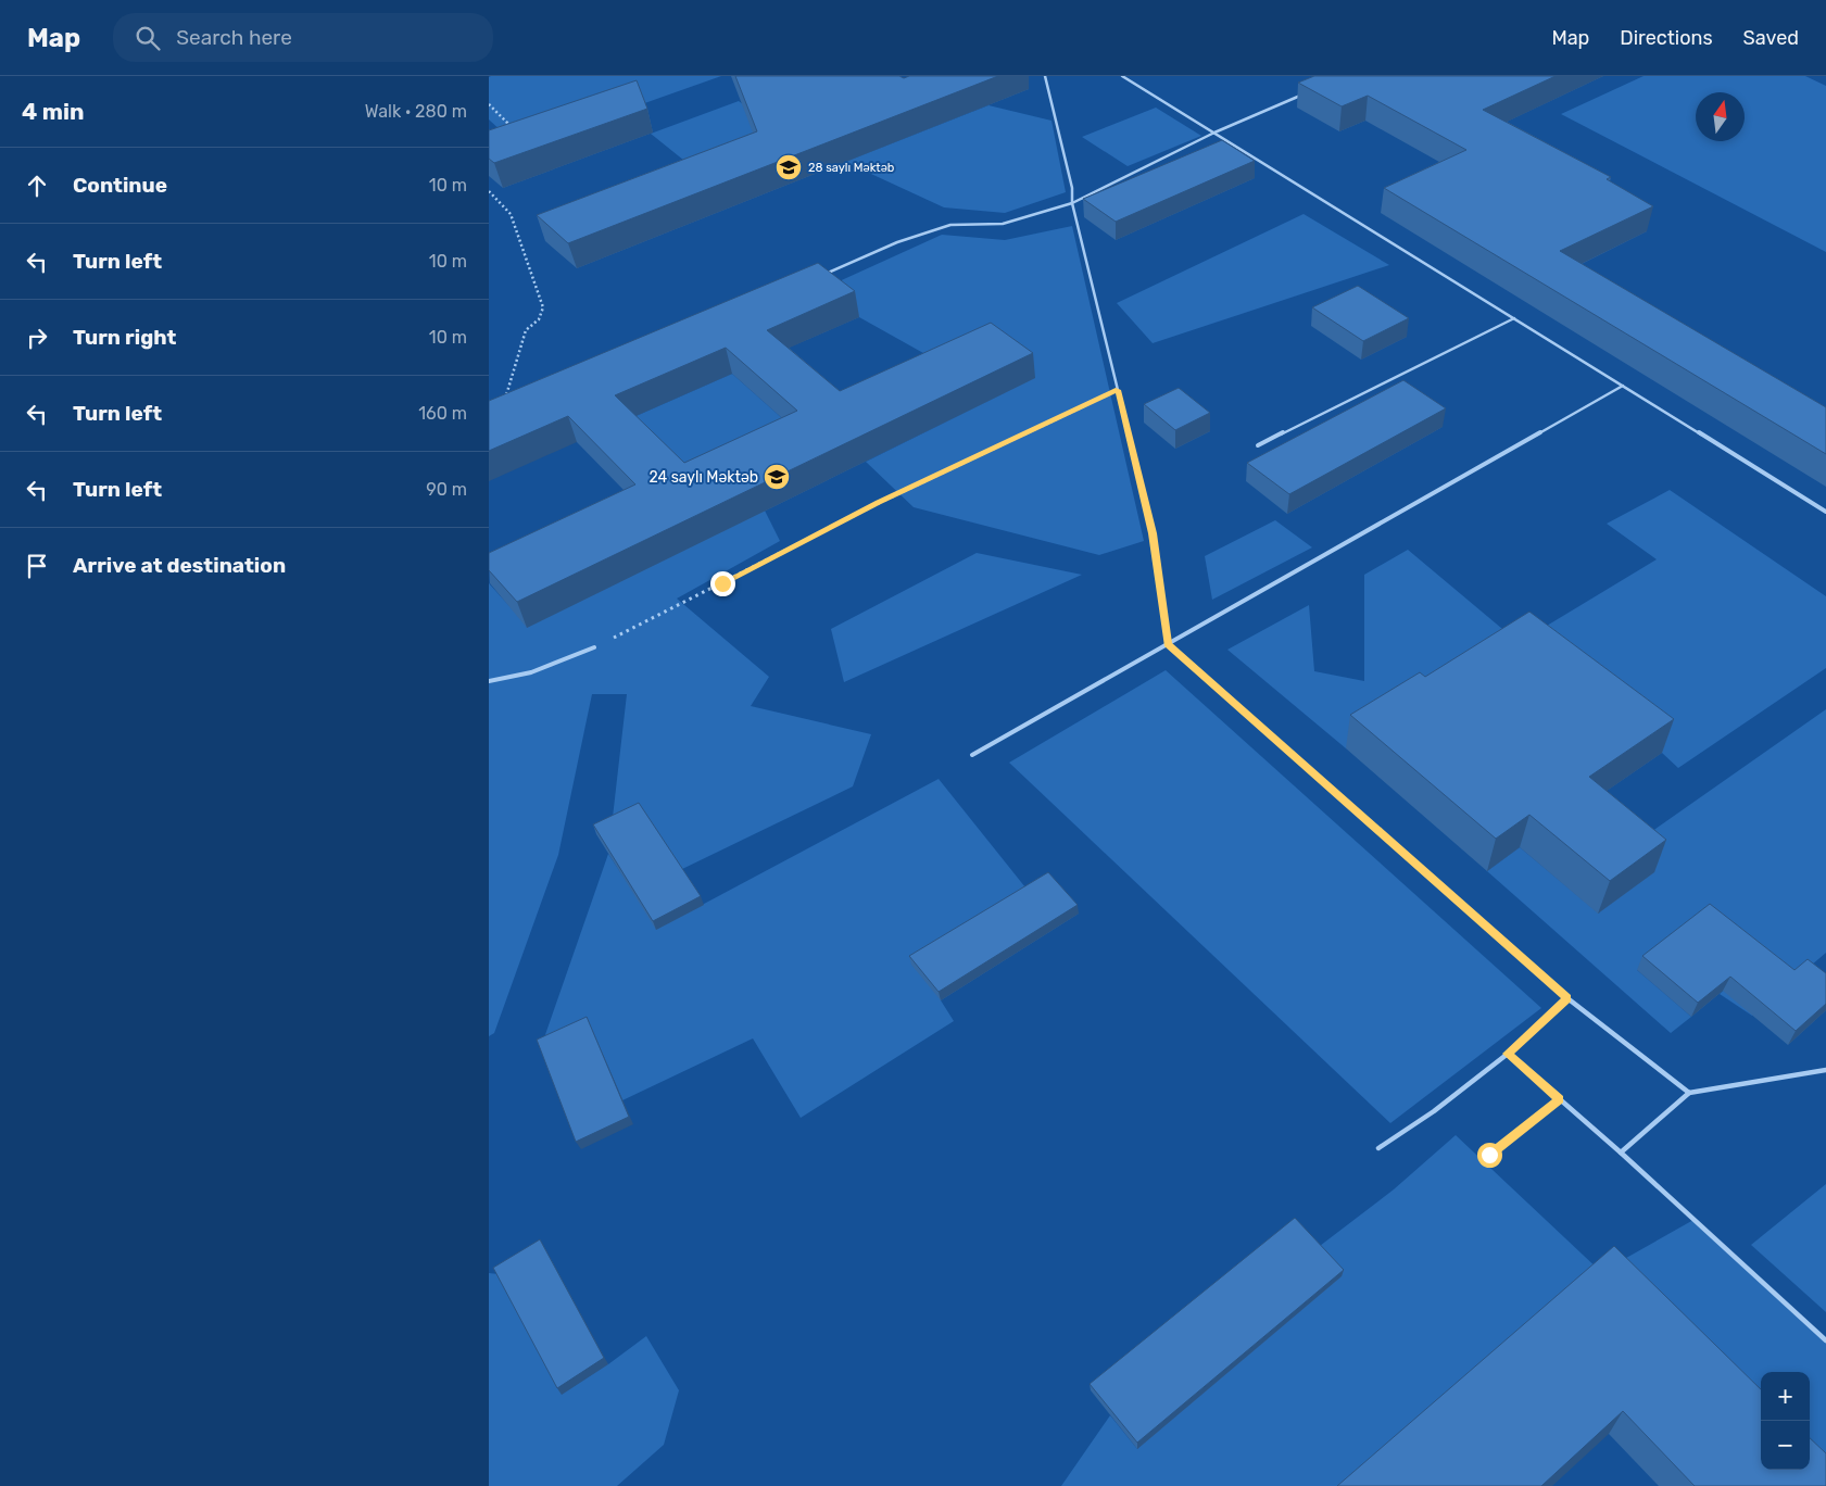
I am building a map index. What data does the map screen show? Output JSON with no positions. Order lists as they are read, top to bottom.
{
  "places": {
    "school or university": ["28 saylı Məktəb", "24 saylı Məktəb"]
  },
  "north": "top",
  "page": {
    "header": "Map",
    "search": "Search here",
    "nav": ["Map", "Directions", "Saved"],
    "heading": ["4 min", "Walk · 280 m"],
    "list": [
      ["Continue", "10 m"],
      ["Turn left", "10 m"],
      ["Turn right", "10 m"],
      ["Turn left", "160 m"],
      ["Turn left", "90 m"],
      "Arrive at destination"
    ],
    "map_buttons": ["+", "−"]
  }
}
